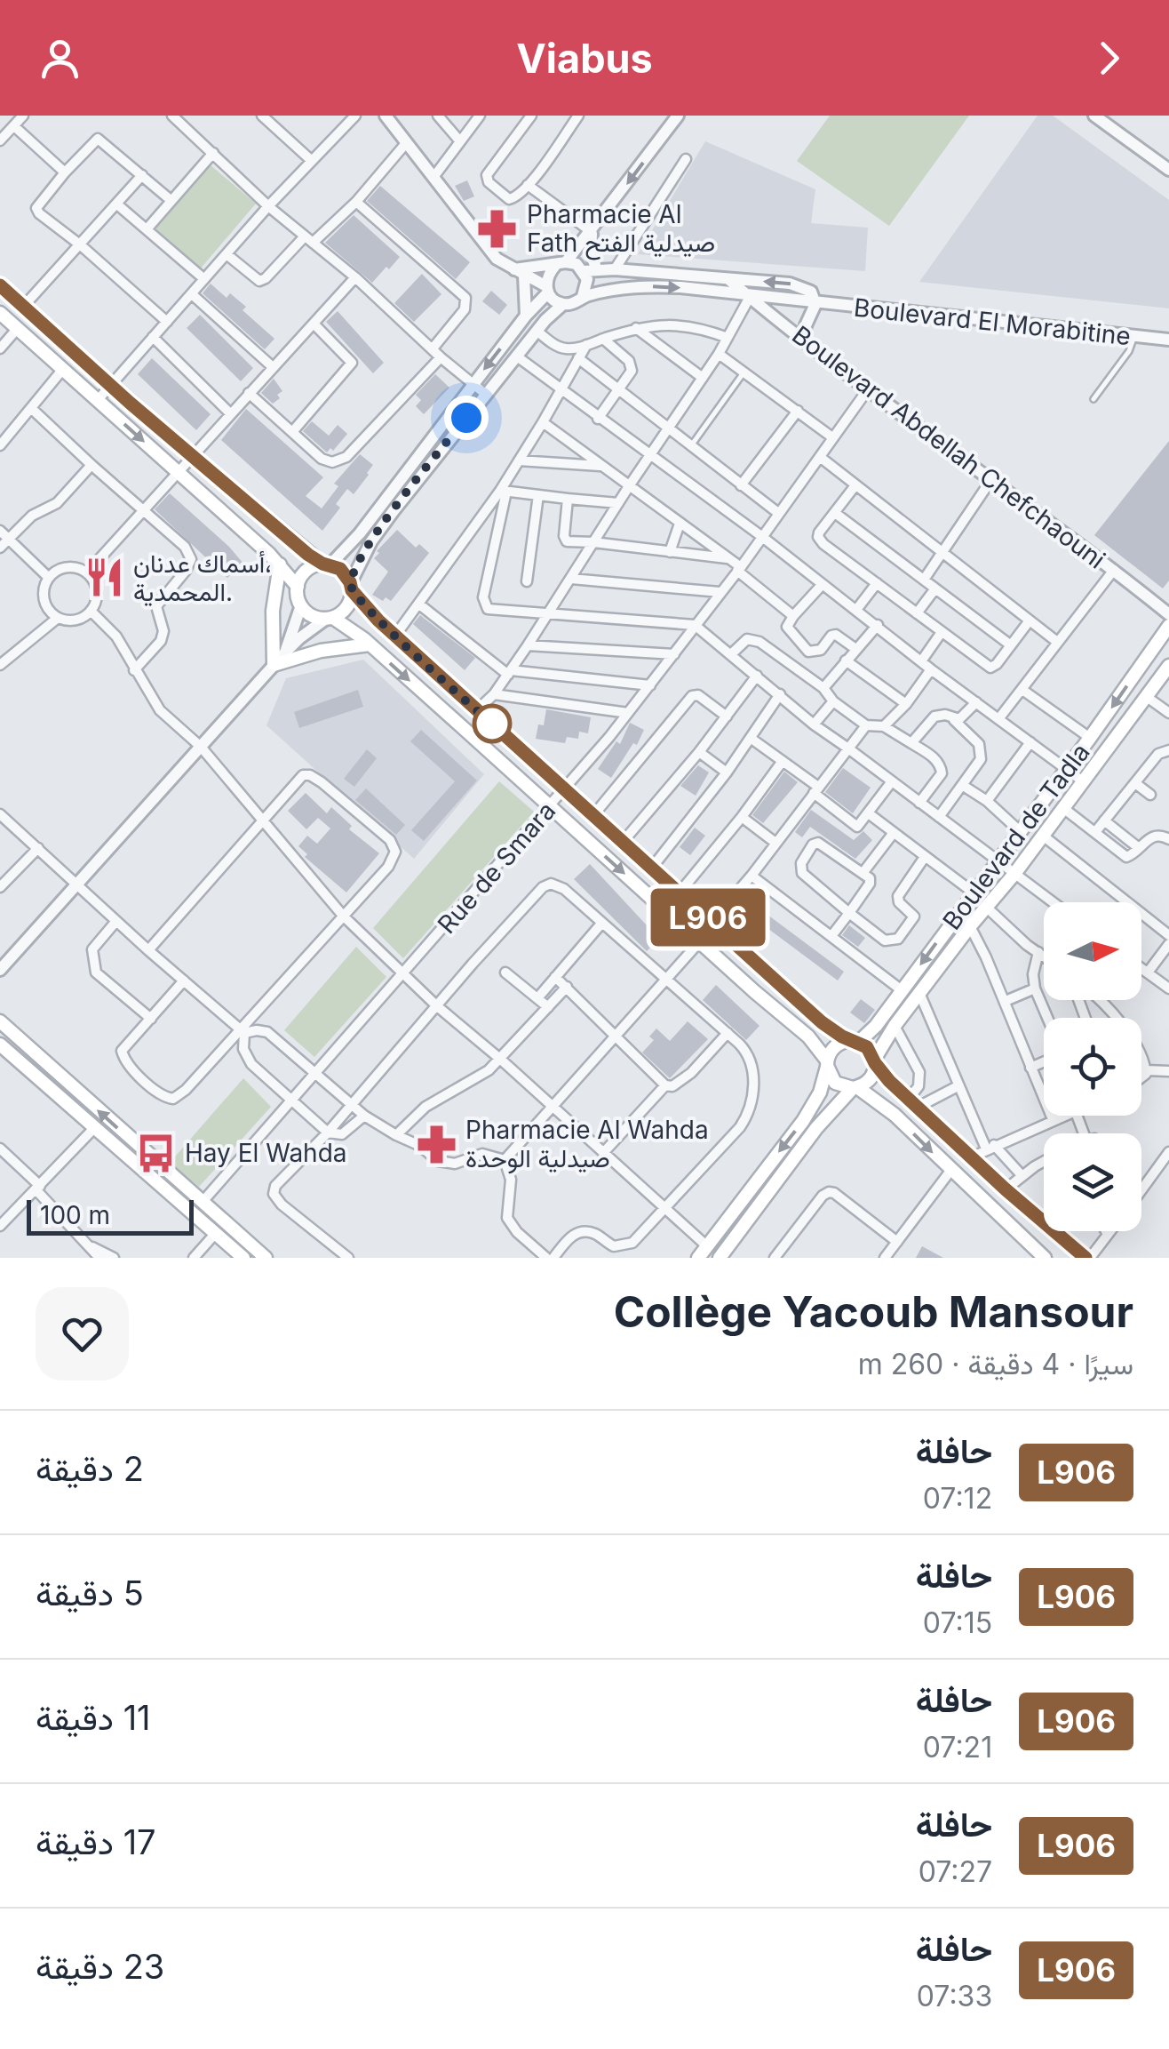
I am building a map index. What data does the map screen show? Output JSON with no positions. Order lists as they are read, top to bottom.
{
  "streets": {
    "main road": ["Boulevard de Tadla"],
    "street": ["Boulevard El Morabitine", "Boulevard Abdellah Chefchaouni", "Rue de Smara"]
  },
  "crossings": [
    ["Boulevard El Morabitine", "Boulevard Abdellah Chefchaouni"],
    ["Boulevard Abdellah Chefchaouni", "Rue de Smara"]
  ],
  "places": {
    "pharmacy": ["Pharmacie Al Fath صيدلية الفتح", "Pharmacie Al Wahda صيدلية الوحدة"],
    "restaurant": ["أسماك عدنان، المحمدية."],
    "bus stop": ["Hay El Wahda"]
  },
  "lines": ["bus line L906"],
  "scale_bar": "100 m",
  "north": "right",
  "page": {
    "header": "Viabus",
    "on_map": "L906",
    "scale": "100 m",
    "heading": ["Collège Yacoub Mansour", "سيرًا · 4 دقيقة · 260 m"],
    "list": [
      {
        "mark": "L906",
        "name": "حافلة",
        "note": "07:12",
        "value": "2 دقيقة"
      },
      {
        "mark": "L906",
        "name": "حافلة",
        "note": "07:15",
        "value": "5 دقيقة"
      },
      {
        "mark": "L906",
        "name": "حافلة",
        "note": "07:21",
        "value": "11 دقيقة"
      },
      {
        "mark": "L906",
        "name": "حافلة",
        "note": "07:27",
        "value": "17 دقيقة"
      },
      {
        "mark": "L906",
        "name": "حافلة",
        "note": "07:33",
        "value": "23 دقيقة"
      }
    ]
  }
}
